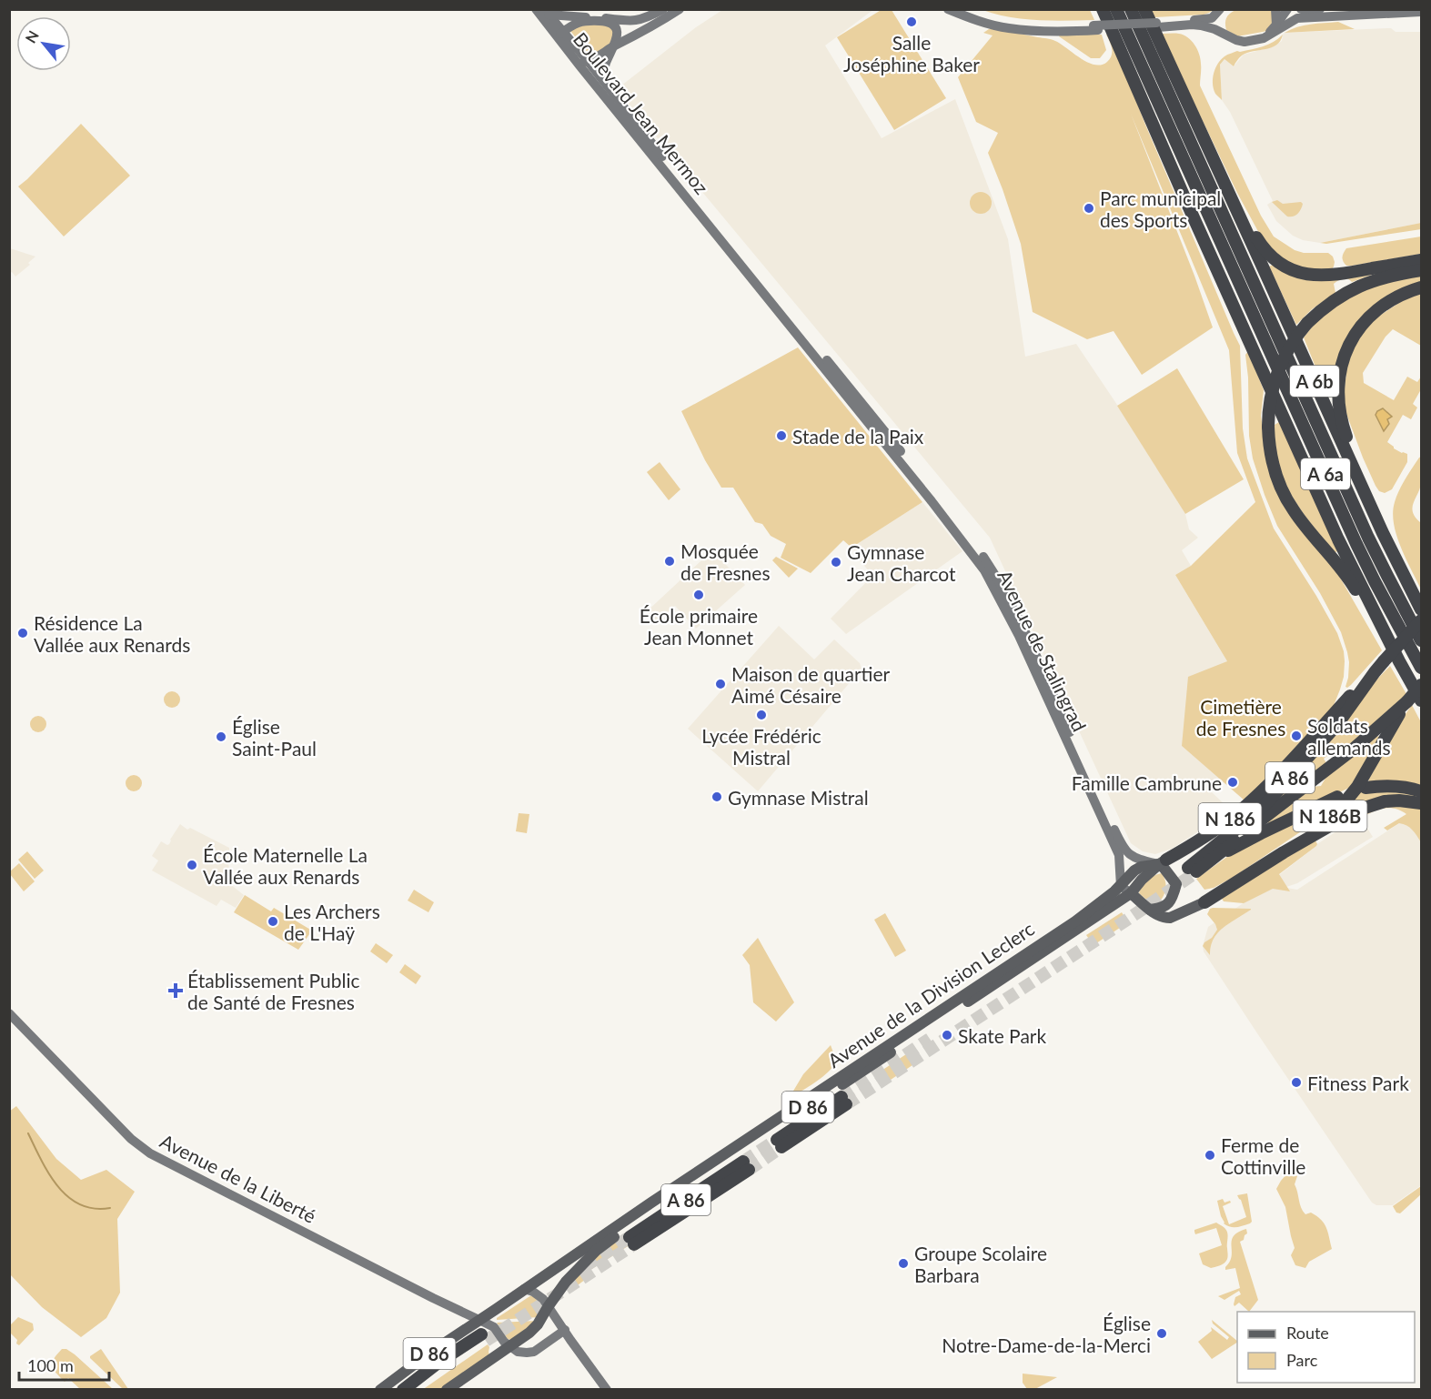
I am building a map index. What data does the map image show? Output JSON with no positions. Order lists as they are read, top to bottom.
{
  "streets": {
    "highway": [
      "A 6b",
      "A 6a",
      "A 86",
      "N 186B",
      "N 186",
      "Avenue de la Division Leclerc"
    ],
    "main road": [
      "Boulevard Jean Mermoz",
      "Avenue de Stalingrad",
      "D 86",
      "Avenue de la Liberté"
    ]
  },
  "crossings": [
    ["Boulevard Jean Mermoz", "Avenue de Stalingrad"],
    ["Avenue de Stalingrad", "Avenue de la Division Leclerc"],
    ["A 86", "N 186B"],
    ["A 86", "Avenue de la Division Leclerc"],
    ["Avenue de la Division Leclerc", "D 86"],
    ["Avenue de la Division Leclerc", "Avenue de la Liberté"],
    ["D 86", "Avenue de la Liberté"]
  ],
  "parks": ["Cimetière de Fresnes"],
  "places": {
    "other": [
      "Salle Joséphine Baker",
      "Parc municipal des Sports",
      "Stade de la Paix",
      "Mosquée de Fresnes",
      "Gymnase Jean Charcot",
      "École primaire Jean Monnet",
      "Résidence La Vallée aux Renards",
      "Maison de quartier Aimé Césaire",
      "Lycée Frédéric Mistral",
      "Soldats allemands",
      "Église Saint-Paul",
      "Famille Cambrune",
      "Gymnase Mistral",
      "École Maternelle La Vallée aux Renards",
      "Les Archers de L'Haÿ",
      "Skate Park",
      "Fitness Park",
      "Ferme de Cottinville",
      "Groupe Scolaire Barbara",
      "Église Notre-Dame-de-la-Merci"
    ],
    "health": ["Établissement Public de Santé de Fresnes"]
  },
  "legend": ["Route", "Parc"],
  "scale_bar": "100 m",
  "north": "top left"
}
